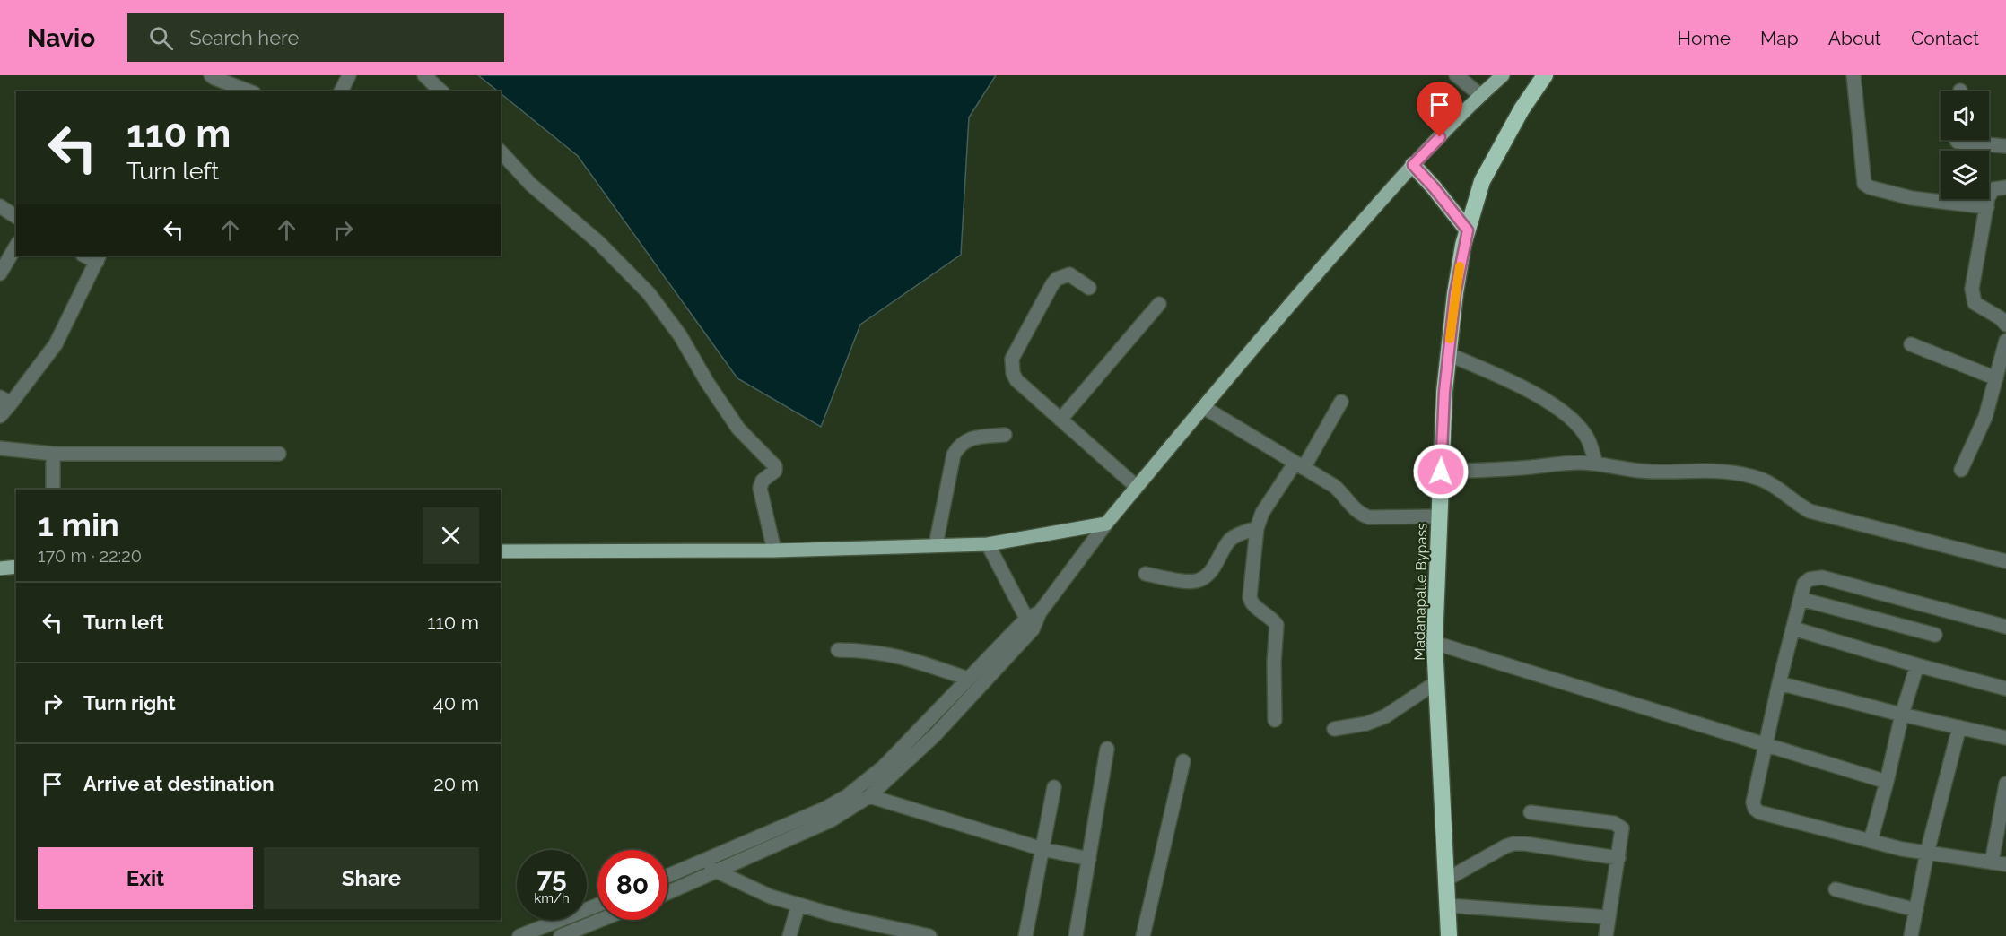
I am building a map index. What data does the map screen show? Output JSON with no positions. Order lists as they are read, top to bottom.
{
  "streets": {
    "highway": ["Madanapalle Bypass"]
  },
  "page": {
    "header": "Navio",
    "search": "Search here",
    "nav": [
      "Home",
      "Map",
      "About",
      "Contact"
    ],
    "turn": ["110 m", "Turn left"],
    "heading": ["1 min", "170 m · 22:20"],
    "list": [
      {
        "name": "Turn left",
        "value": "110 m"
      },
      {
        "name": "Turn right",
        "value": "40 m"
      },
      {
        "name": "Arrive at destination",
        "value": "20 m"
      }
    ],
    "buttons": ["Exit", "Share"],
    "speed": "75 km/h",
    "limit": "80"
  }
}
